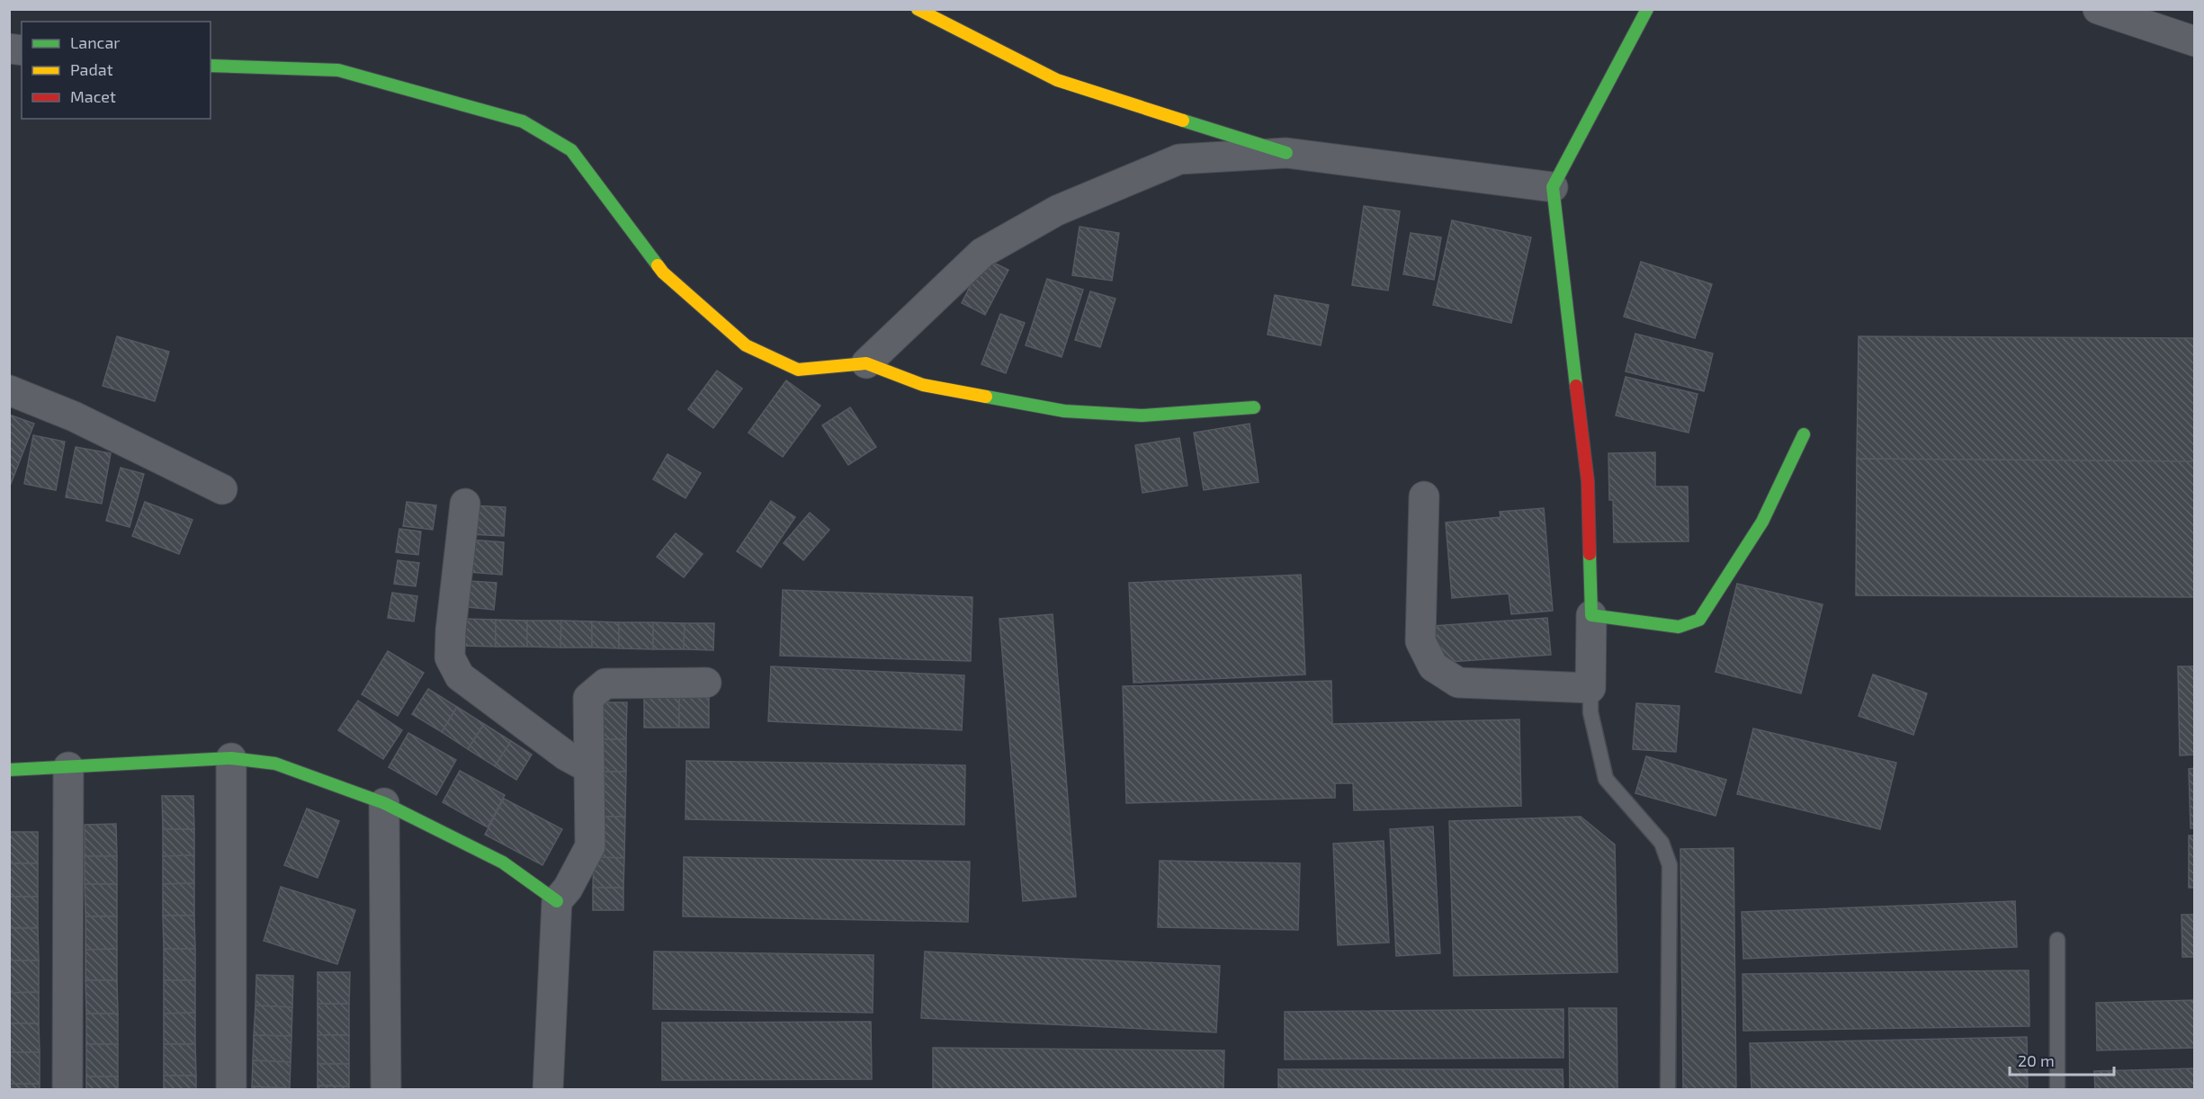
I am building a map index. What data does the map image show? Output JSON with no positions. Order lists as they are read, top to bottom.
{
  "legend": ["Lancar", "Padat", "Macet"],
  "scale_bar": "20 m"
}
